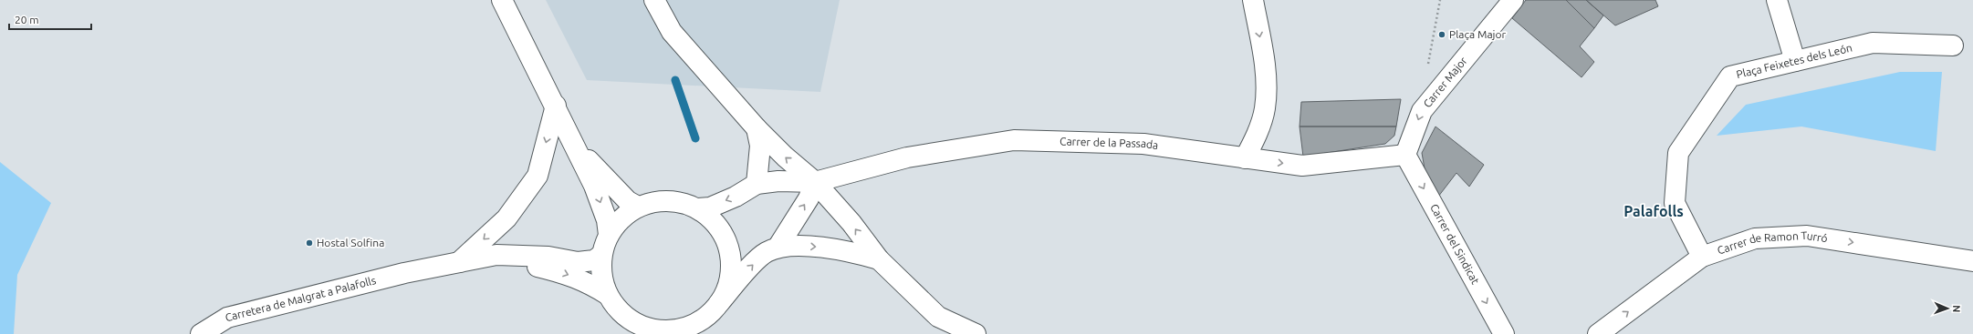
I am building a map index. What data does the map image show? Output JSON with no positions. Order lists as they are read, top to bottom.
{
  "streets": {
    "street": [
      "Plaça Feixetes dels León",
      "Carrer Major",
      "Carrer de la Passada",
      "Carrer del Sindicat",
      "Carrer de Ramon Turró",
      "Carretera de Malgrat a Palafolls"
    ]
  },
  "crossings": [
    ["Plaça Feixetes dels León", "Carrer de Ramon Turró"],
    ["Carrer Major", "Carrer de la Passada"],
    ["Carrer Major", "Carrer del Sindicat"],
    ["Carrer de la Passada", "Carrer del Sindicat"]
  ],
  "one_way": ["Carrer Major", "Carrer del Sindicat", "Carrer de Ramon Turró"],
  "districts": ["Palafolls"],
  "places": ["Plaça Major", "Hostal Solfina"],
  "scale_bar": "20 m",
  "north": "right"
}
